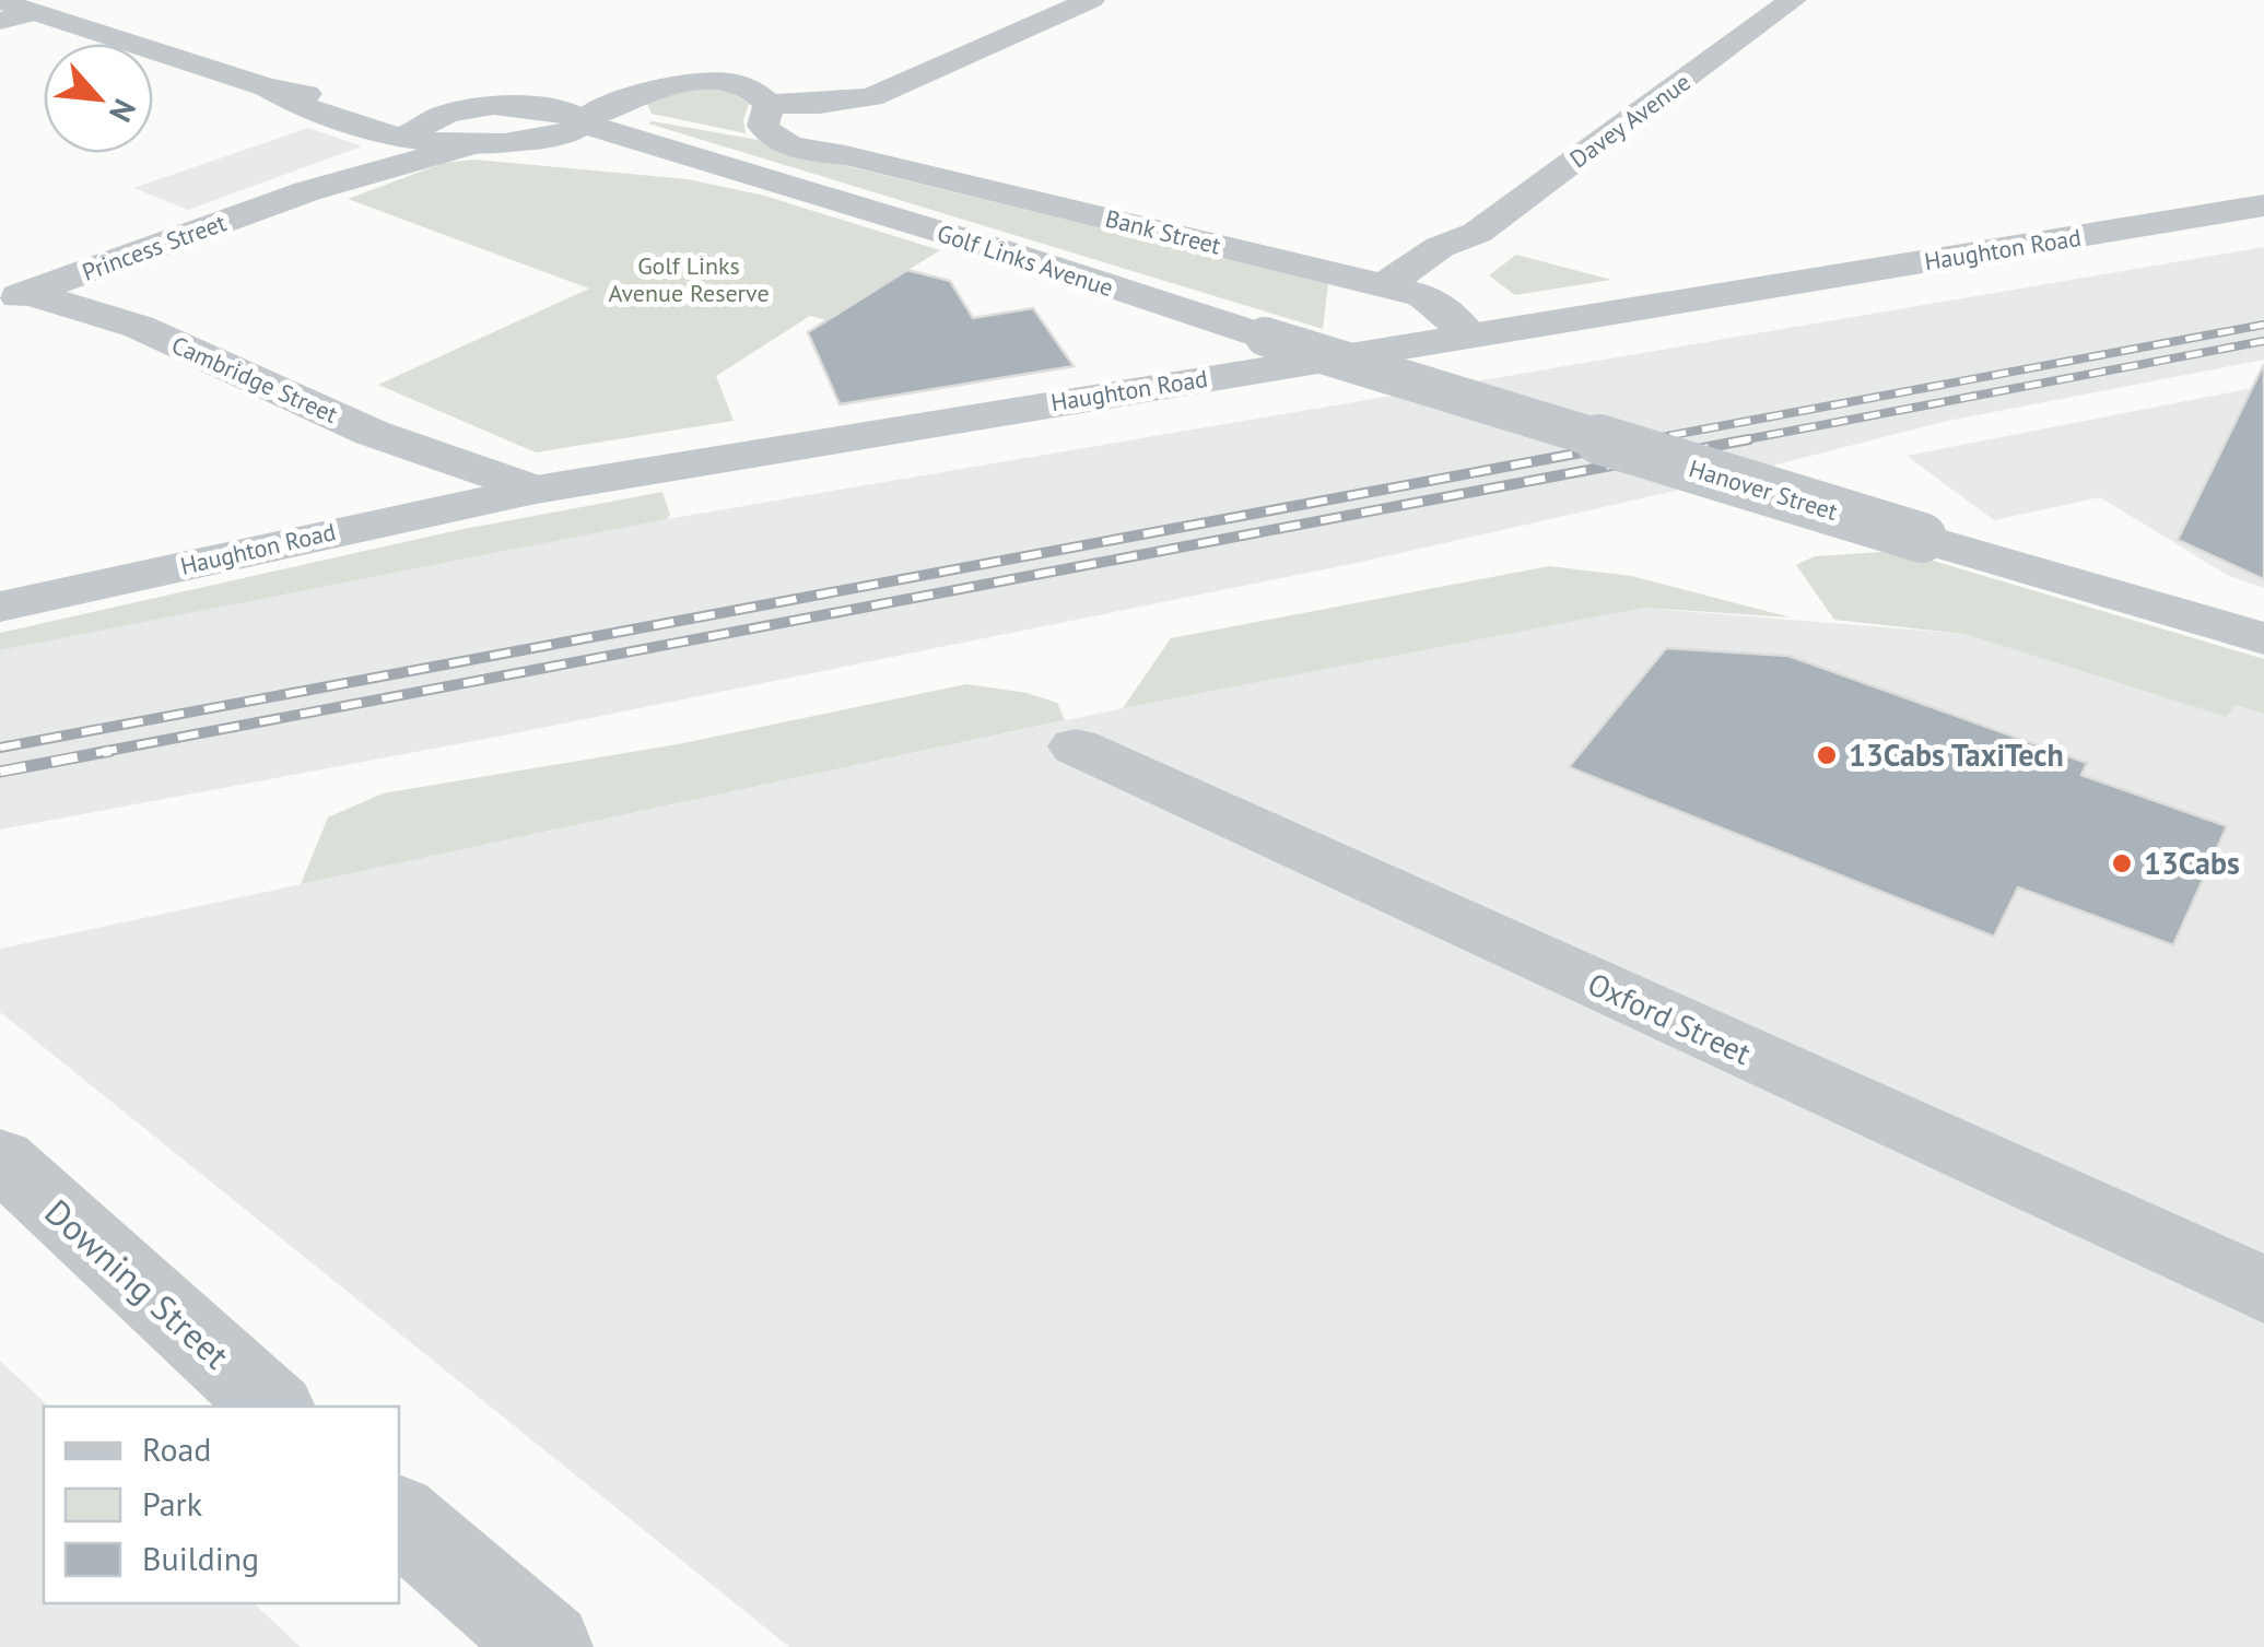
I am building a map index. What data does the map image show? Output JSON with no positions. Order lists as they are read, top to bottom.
{
  "streets": {
    "street": [
      "Davey Avenue",
      "Bank Street",
      "Princess Street",
      "Haughton Road",
      "Golf Links Avenue",
      "Cambridge Street",
      "Hanover Street",
      "Oxford Street",
      "Downing Street"
    ]
  },
  "crossings": [
    ["Davey Avenue", "Bank Street"],
    ["Bank Street", "Haughton Road"],
    ["Princess Street", "Golf Links Avenue"],
    ["Princess Street", "Cambridge Street"],
    ["Haughton Road", "Cambridge Street"],
    ["Golf Links Avenue", "Hanover Street"]
  ],
  "parks": ["Golf Links Avenue Reserve"],
  "places": ["13Cabs TaxiTech", "13Cabs"],
  "legend": ["Road", "Park", "Building"],
  "north": "bottom right"
}
